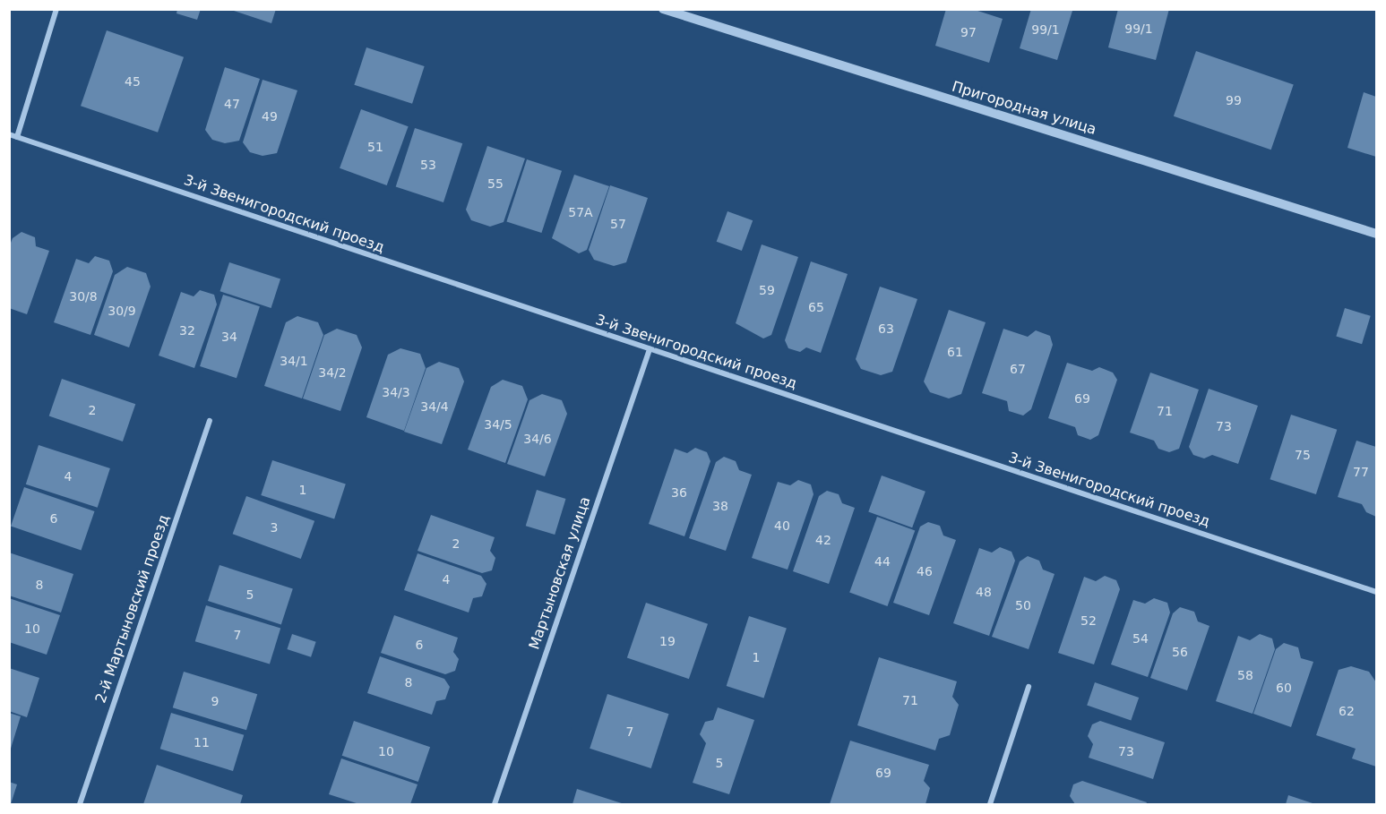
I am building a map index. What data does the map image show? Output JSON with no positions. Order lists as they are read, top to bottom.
{
  "streets": {
    "street": [
      "Пригородная улица",
      "3-й Звенигородский проезд",
      "Мартыновская улица",
      "2-й Мартыновский проезд"
    ]
  },
  "crossings": [
    ["3-й Звенигородский проезд", "Мартыновская улица"]
  ],
  "house_numbers": [
    "99/1",
    "99/1",
    "97",
    "45",
    "99",
    "47",
    "49",
    "51",
    "53",
    "55",
    "57А",
    "57",
    "59",
    "30/8",
    "65",
    "30/9",
    "63",
    "32",
    "34",
    "61",
    "34/1",
    "67",
    "34/2",
    "34/3",
    "69",
    "34/4",
    "2",
    "71",
    "34/5",
    "73",
    "34/6",
    "75",
    "77",
    "4",
    "1",
    "36",
    "38",
    "6",
    "40",
    "3",
    "42",
    "2",
    "44",
    "46",
    "4",
    "8",
    "48",
    "5",
    "50",
    "52",
    "10",
    "7",
    "54",
    "19",
    "6",
    "56",
    "1",
    "58",
    "8",
    "60",
    "71",
    "9",
    "62",
    "7",
    "11",
    "10",
    "73",
    "5",
    "69"
  ]
}
